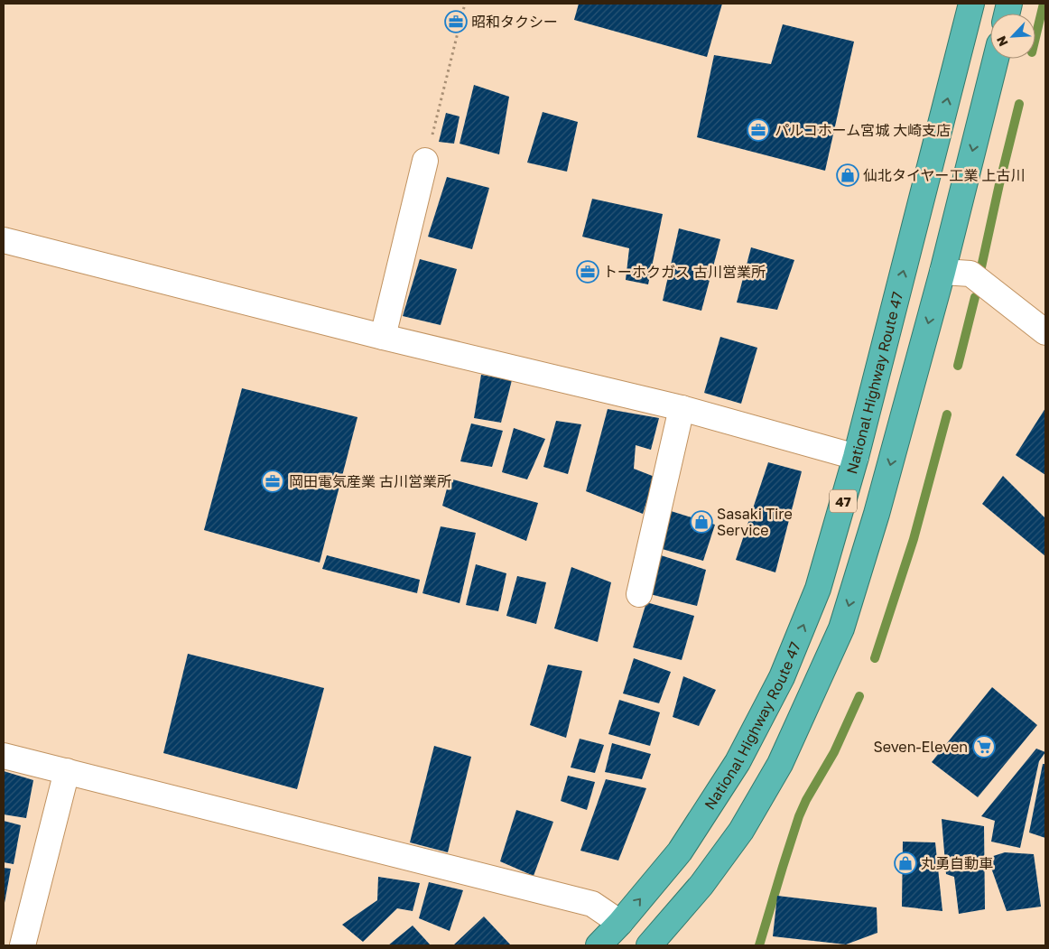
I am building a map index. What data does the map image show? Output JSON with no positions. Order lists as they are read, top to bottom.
{
  "streets": {
    "highway": ["National Highway Route 47", "47"]
  },
  "places": {
    "office": [
      "昭和タクシー",
      "パルコホーム宮城 大崎支店",
      "トーホクガス 古川営業所",
      "岡田電気産業 古川営業所"
    ],
    "shop": ["仙北タイヤー工業 上古川", "Sasaki Tire Service", "丸勇自動車"],
    "supermarket": ["Seven-Eleven"]
  },
  "north": "bottom left"
}
